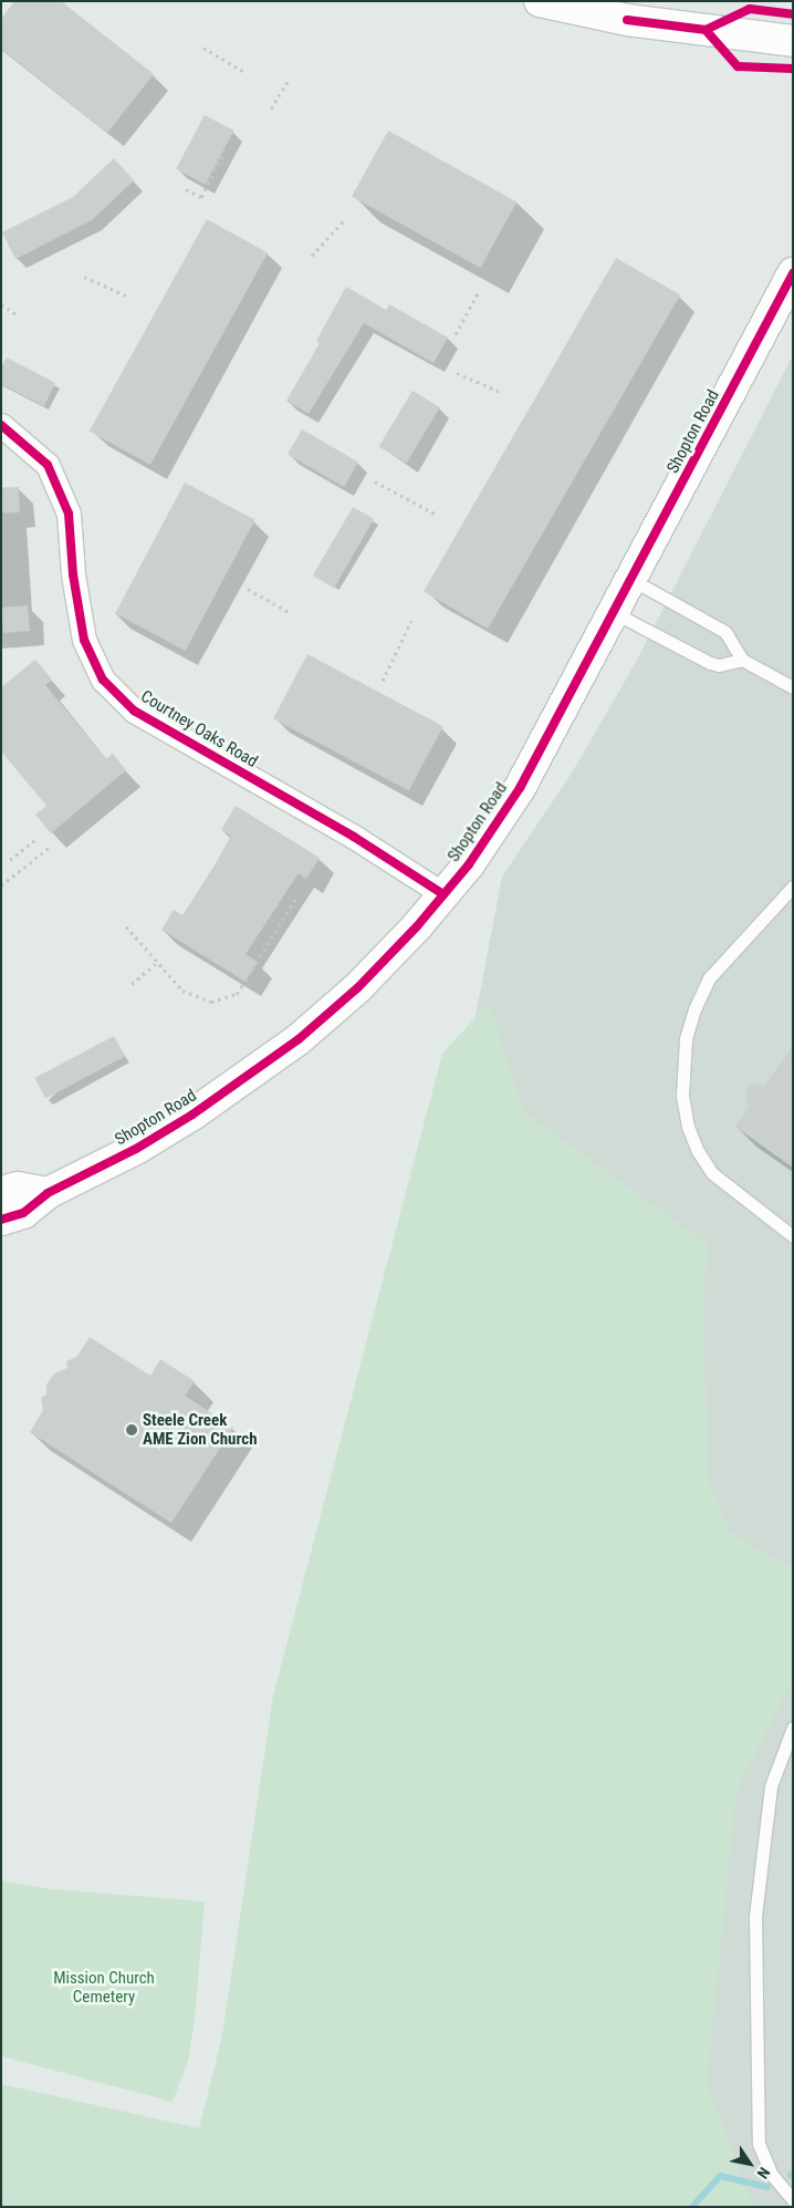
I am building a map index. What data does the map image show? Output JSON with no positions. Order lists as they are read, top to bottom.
{
  "streets": {
    "street": ["Shopton Road", "Courtney Oaks Road"]
  },
  "crossings": [
    ["Shopton Road", "Courtney Oaks Road"]
  ],
  "parks": ["Mission Church Cemetery"],
  "places": ["Steele Creek AME Zion Church"],
  "north": "bottom right"
}
